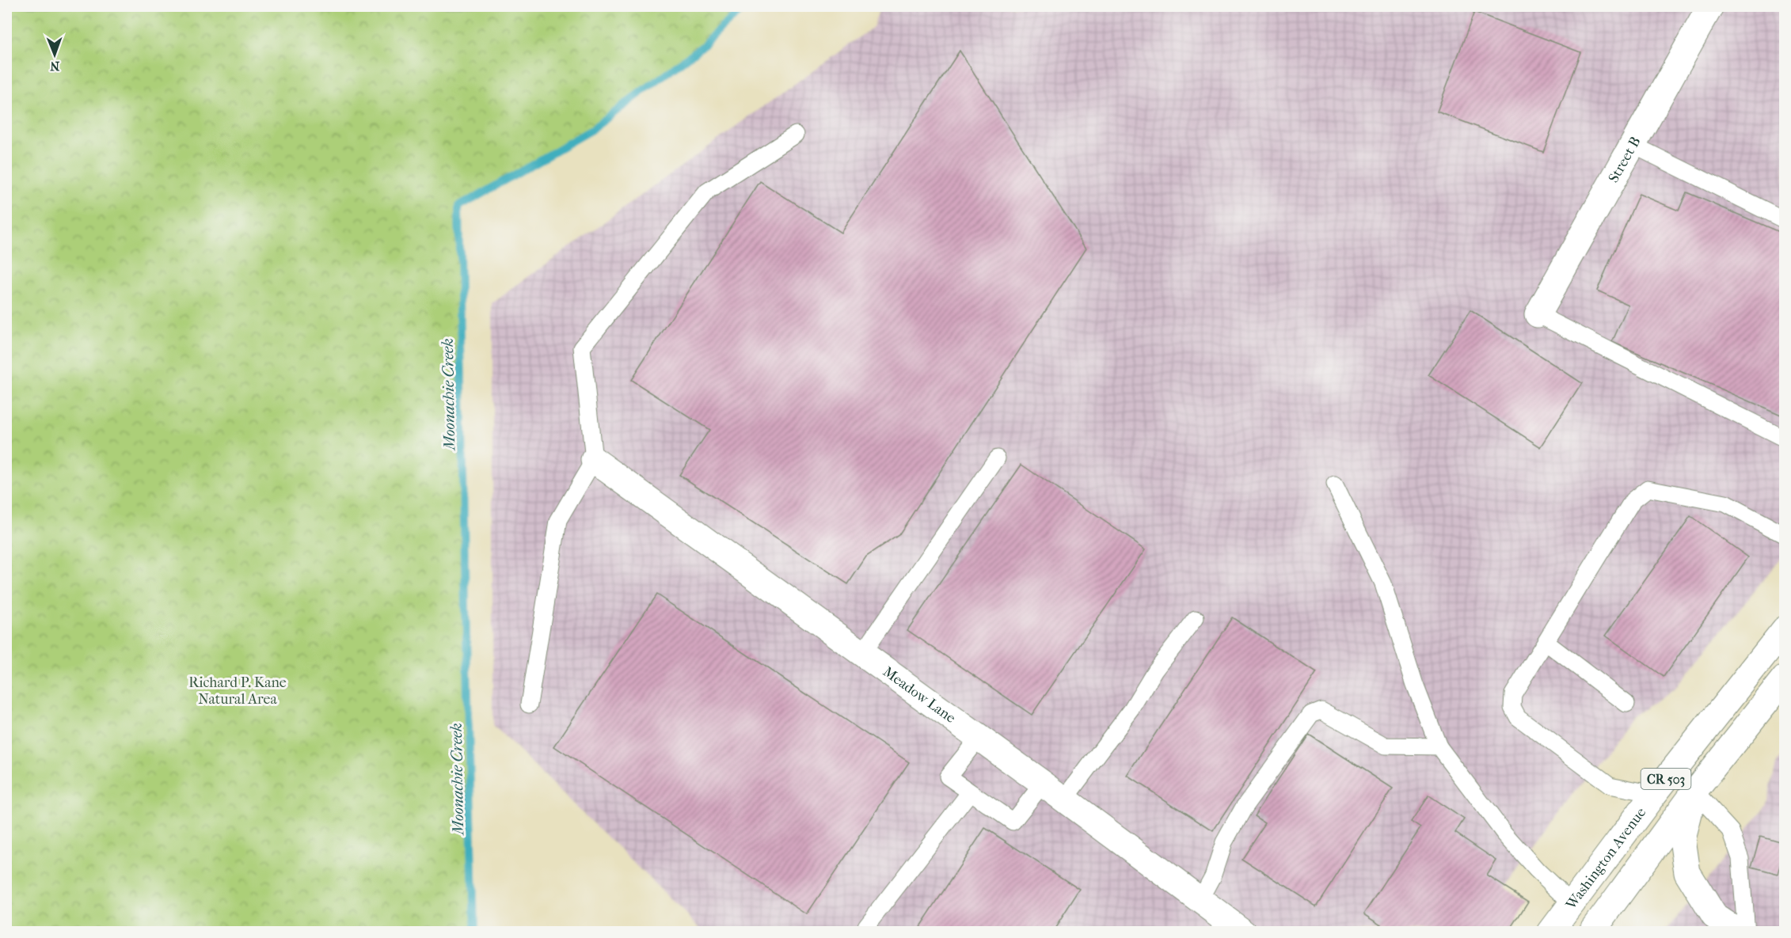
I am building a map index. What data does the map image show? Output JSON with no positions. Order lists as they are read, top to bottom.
{
  "streets": {
    "street": [
      "Street B",
      "Meadow Lane",
      "CR 503",
      "Washington Avenue"
    ]
  },
  "water": ["Moonachie Creek"],
  "parks": ["Richard P. Kane Natural Area"],
  "north": "bottom"
}
